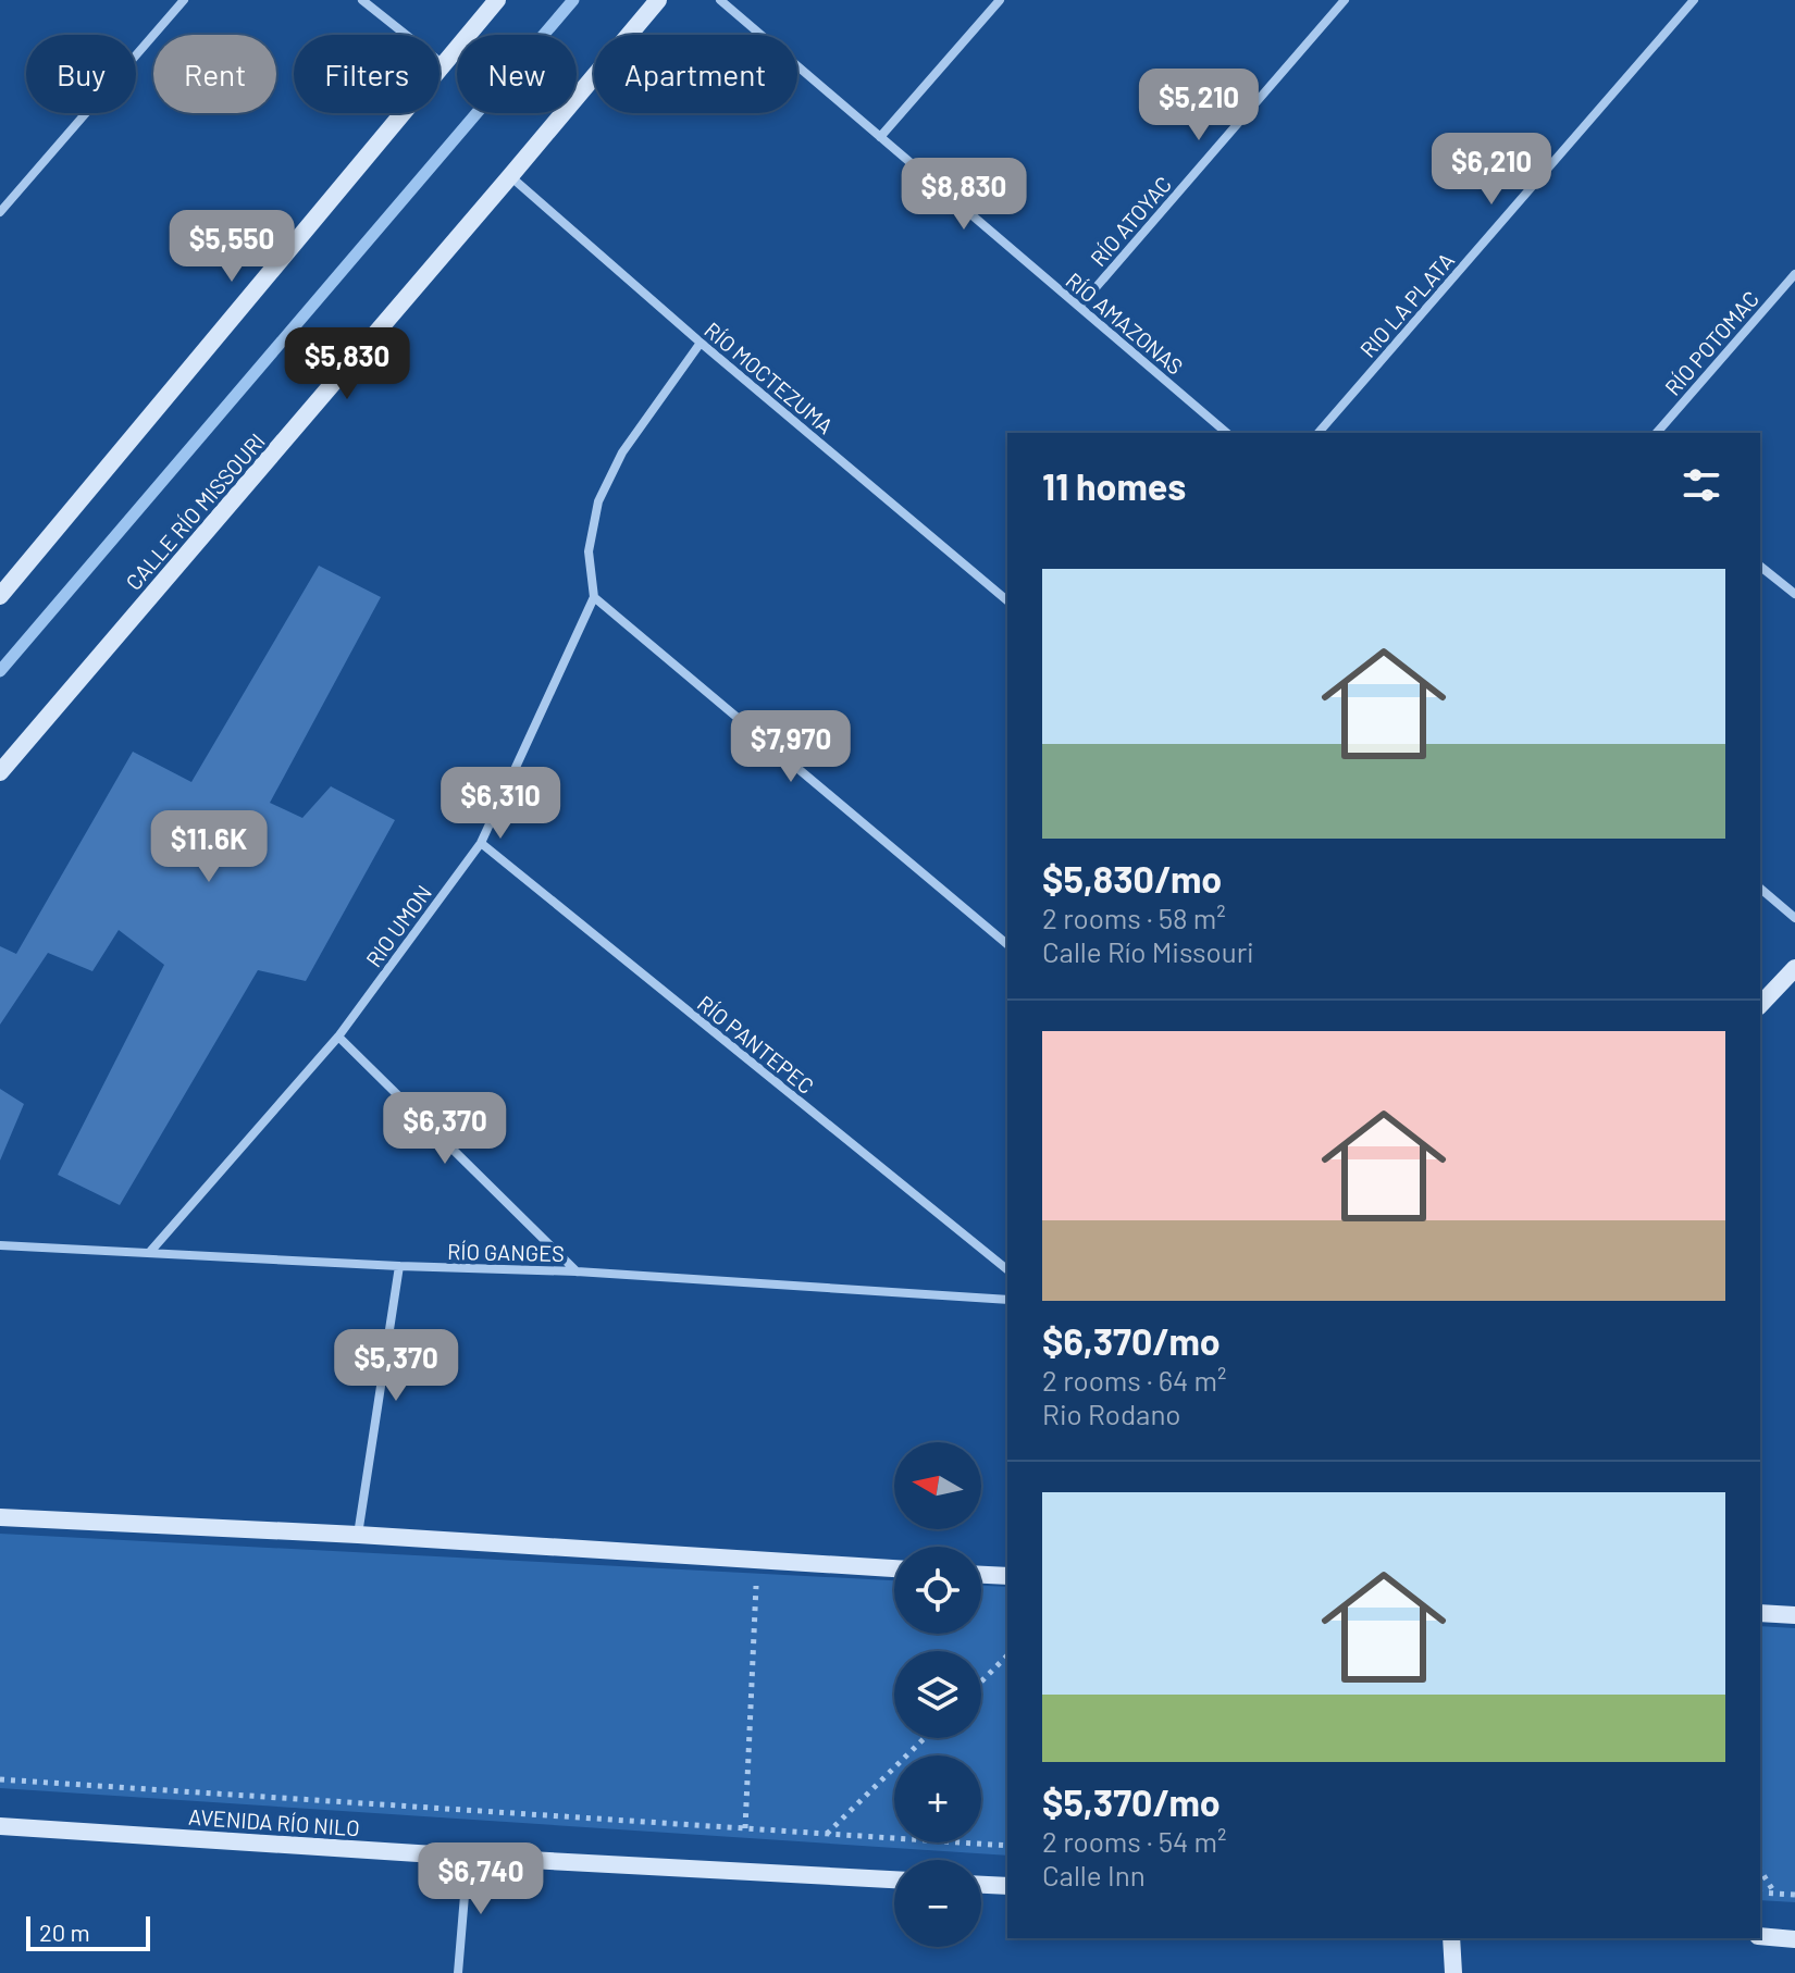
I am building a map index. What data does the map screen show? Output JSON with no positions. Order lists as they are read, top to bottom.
{
  "streets": {
    "street": [
      "RÍO ATOYAC",
      "RIO LA PLATA",
      "RÍO AMAZONAS",
      "RÍO POTOMAC",
      "RÍO MOCTEZUMA",
      "CALLE RÍO MISSOURI",
      "RIO UMON",
      "RÍO PANTEPEC",
      "RÍO GANGES",
      "AVENIDA RÍO NILO"
    ]
  },
  "crossings": [
    ["RÍO ATOYAC", "RÍO AMAZONAS"],
    ["RÍO MOCTEZUMA", "CALLE RÍO MISSOURI"],
    ["RIO UMON", "RÍO PANTEPEC"],
    ["RIO UMON", "RÍO GANGES"]
  ],
  "scale_bar": "20 m",
  "north": "left",
  "page": {
    "chip": [
      "Buy",
      "Rent",
      "Filters",
      "New",
      "Apartment"
    ],
    "price": [
      "$5,210",
      "$6,210",
      "$8,830",
      "$5,550",
      "$5,830",
      "$7,970",
      "$6,310",
      "$11.6K",
      "$6,370",
      "$5,370",
      "$6,740"
    ],
    "heading": "11 homes",
    "list": [
      {
        "name": "$5,830/mo",
        "note": "2 rooms · 58 m² · Calle Río Missouri"
      },
      {
        "name": "$6,370/mo",
        "note": "2 rooms · 64 m² · Rio Rodano"
      },
      {
        "name": "$5,370/mo",
        "note": "2 rooms · 54 m² · Calle Inn"
      }
    ],
    "map_buttons": ["+", "−"],
    "scale": "20 m"
  }
}
